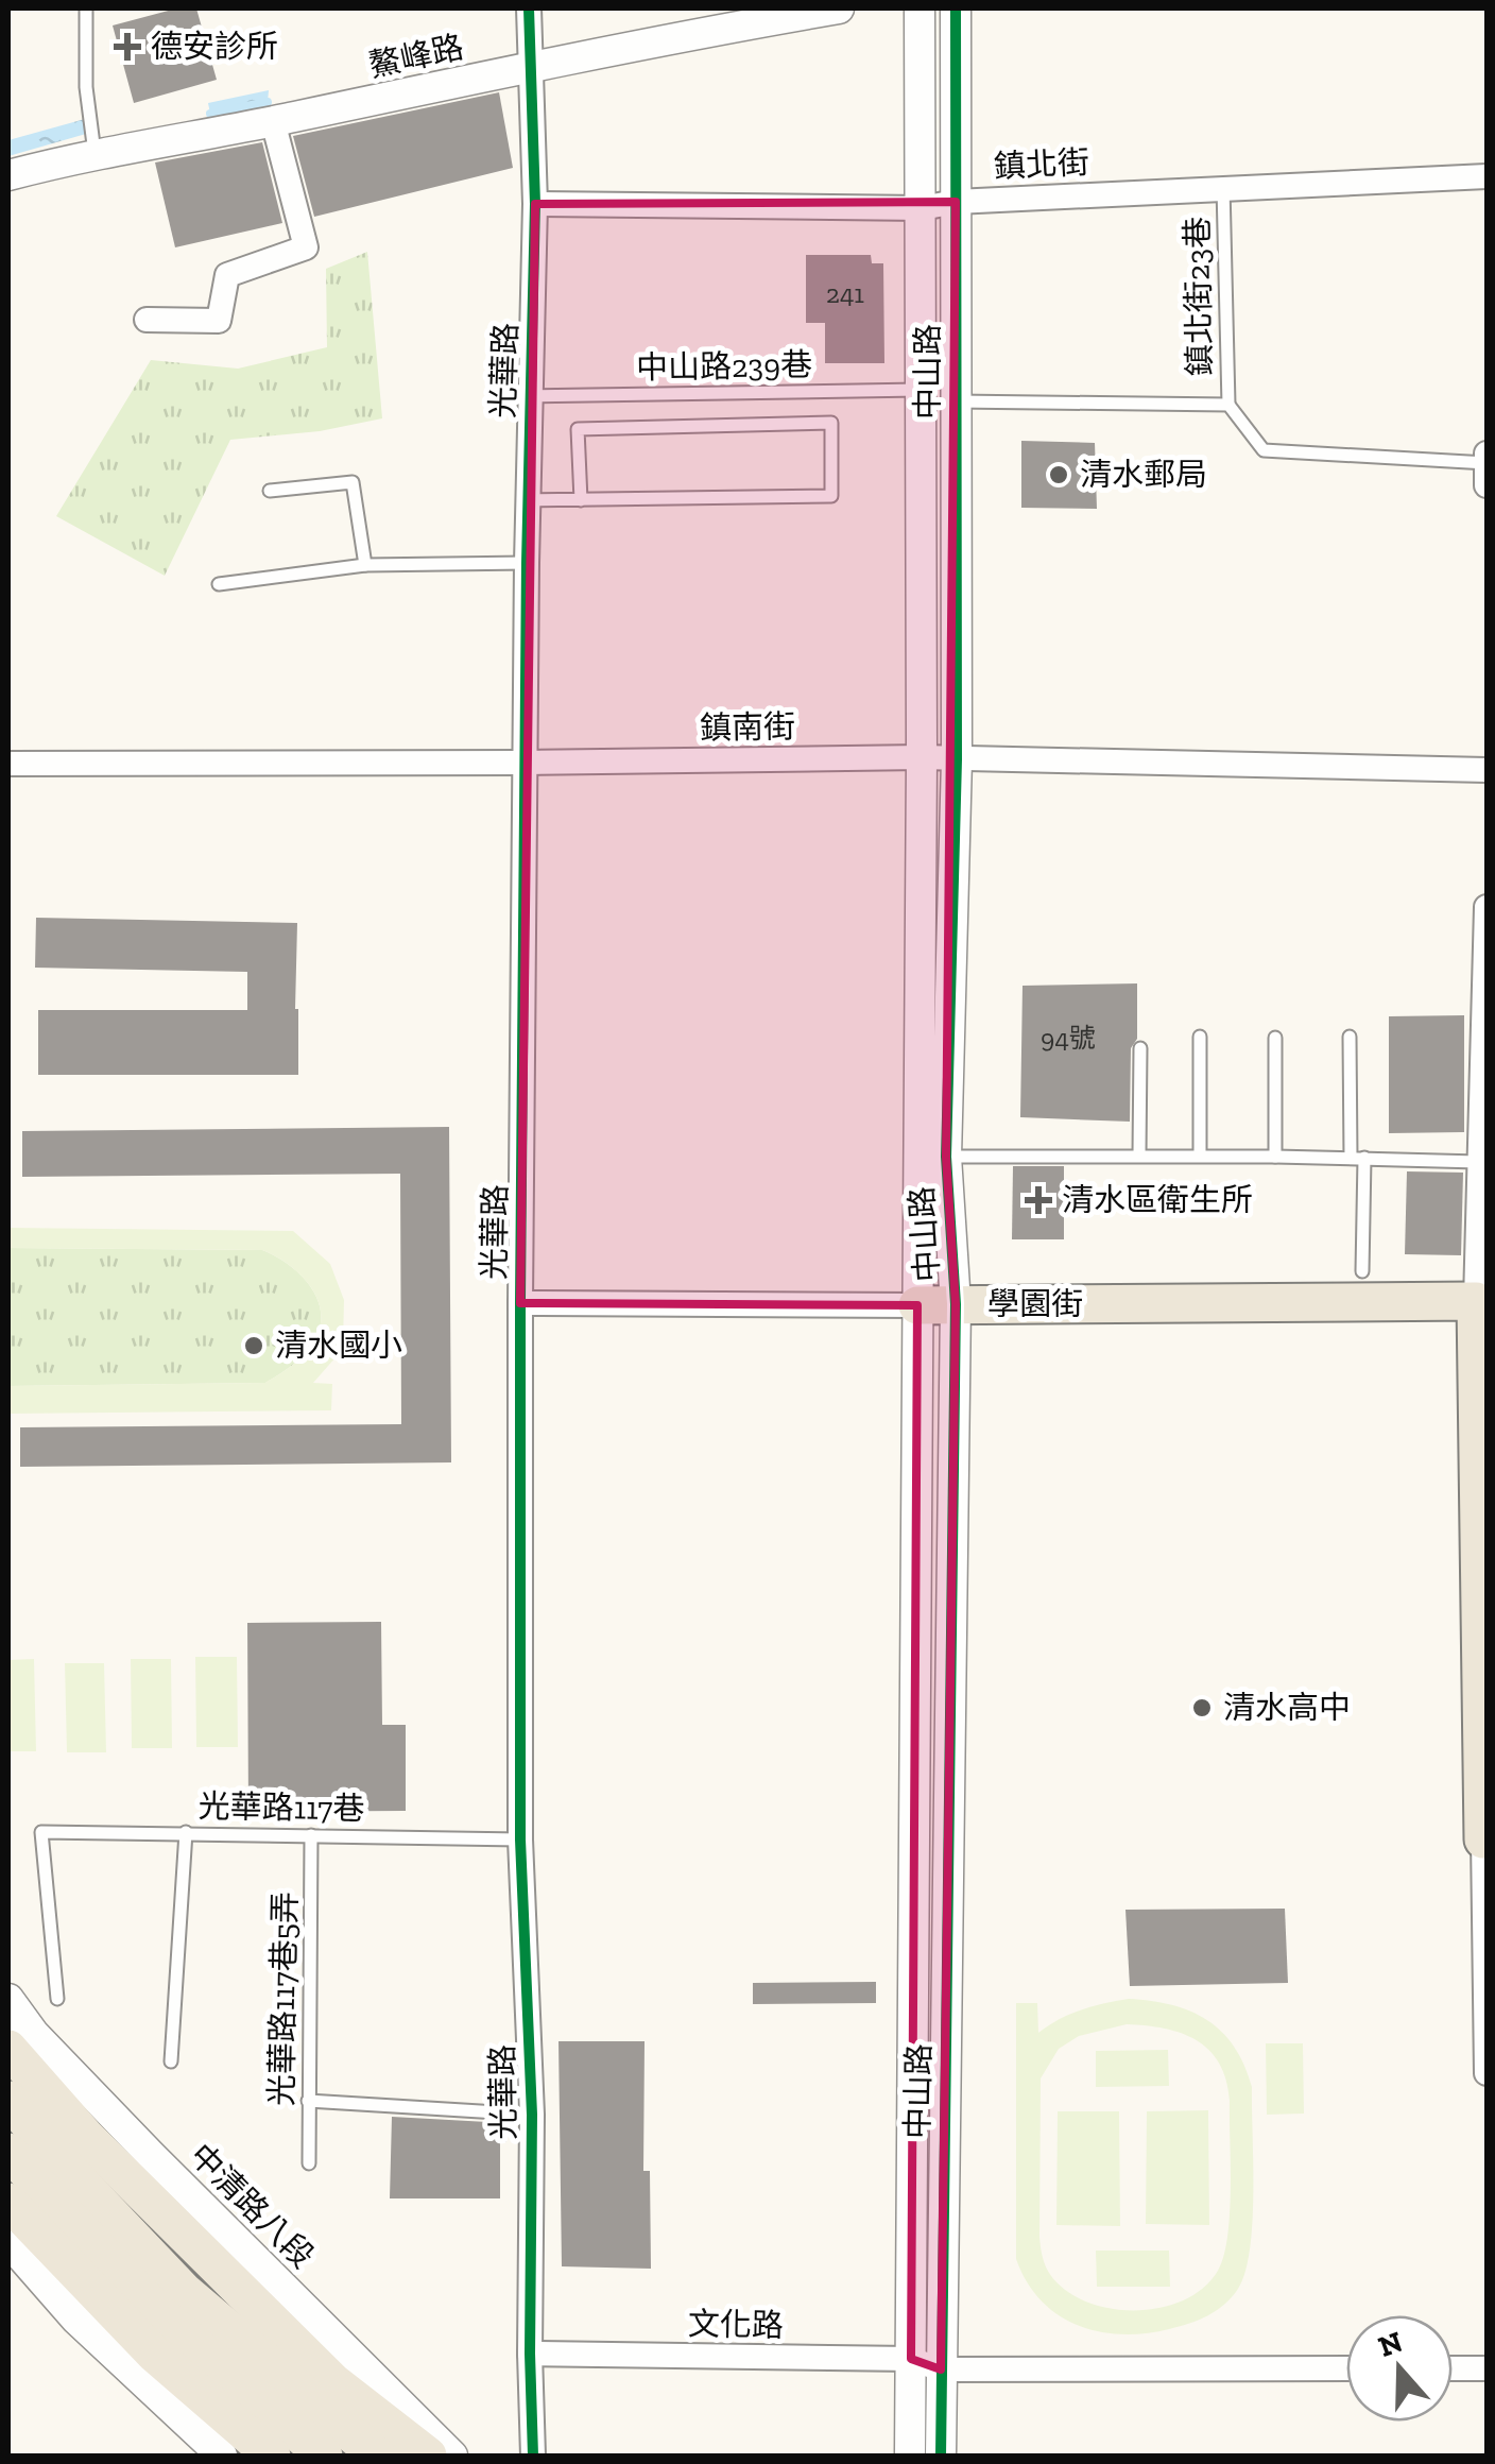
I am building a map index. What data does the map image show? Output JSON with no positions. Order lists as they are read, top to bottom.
{
  "streets": {
    "main road": ["學園街"],
    "street": [
      "鰲峰路",
      "鎮北街",
      "光華路",
      "中山路",
      "鎮南街",
      "中清路八段",
      "文化路"
    ],
    "lane": [
      "鎮北街23巷",
      "中山路239巷",
      "光華路117巷",
      "光華路117巷5弄"
    ]
  },
  "crossings": [
    ["鰲峰路", "光華路"],
    ["鎮北街", "鎮北街23巷"],
    ["鎮北街", "光華路"],
    ["鎮北街", "中山路"],
    ["中山路239巷", "光華路"],
    ["中山路239巷", "中山路"],
    ["光華路", "鎮南街"],
    ["光華路", "學園街"],
    ["光華路", "光華路117巷"],
    ["光華路", "文化路"],
    ["中山路", "鎮南街"],
    ["中山路", "學園街"],
    ["中山路", "文化路"],
    ["光華路117巷", "光華路117巷5弄"]
  ],
  "places": {
    "health": ["德安診所", "清水區衛生所"],
    "other": ["清水郵局", "清水國小", "清水高中"]
  },
  "house_numbers": ["241", "94號"],
  "north": "top"
}
